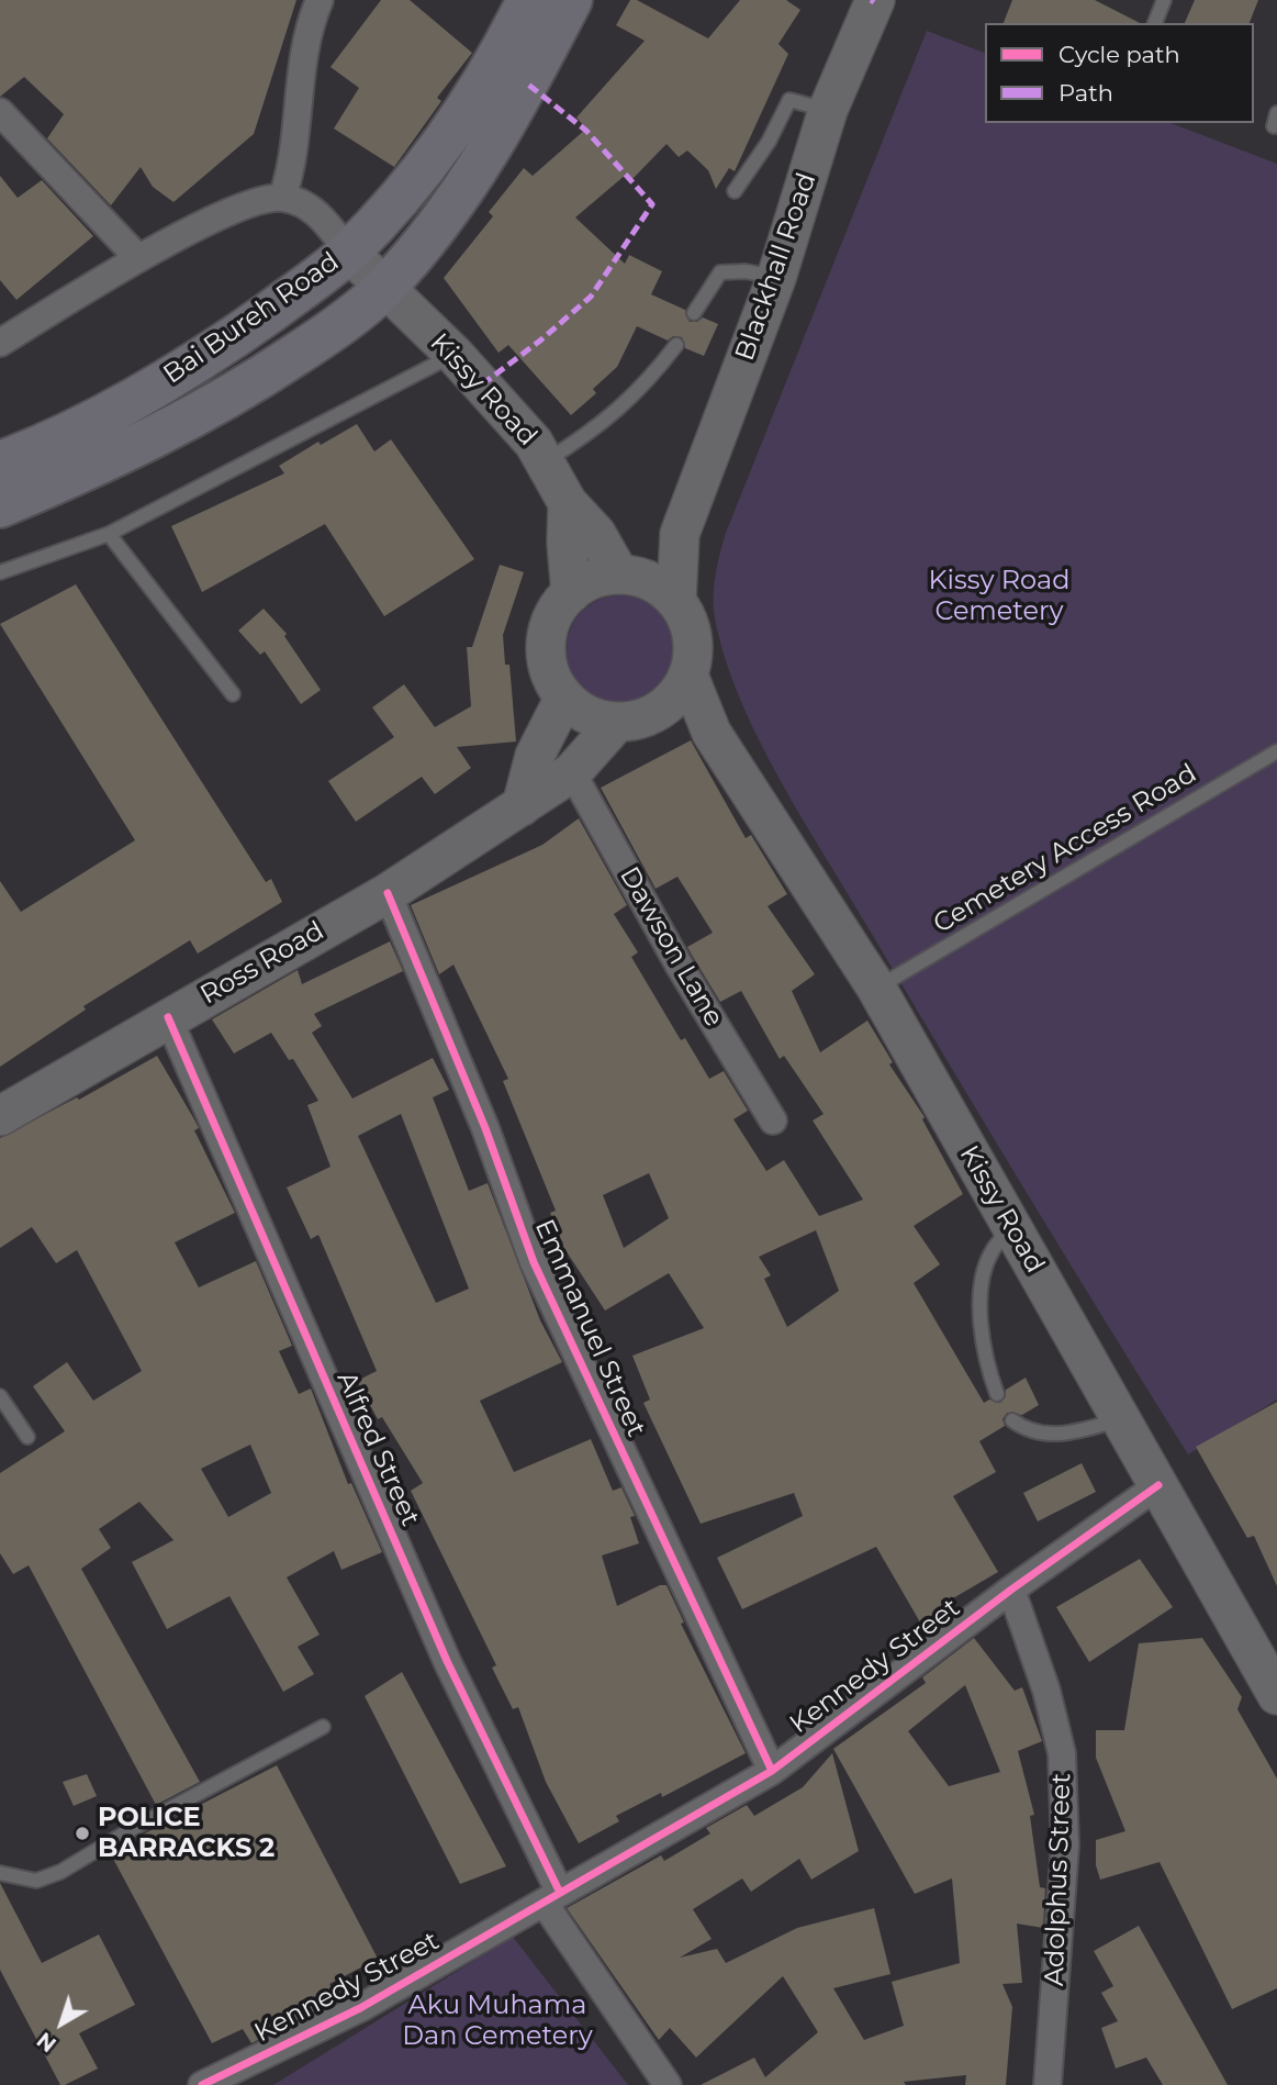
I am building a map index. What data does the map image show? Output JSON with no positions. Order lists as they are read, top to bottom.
{
  "streets": {
    "highway": ["Bai Bureh Road"],
    "main road": ["Blackhall Road", "Kissy Road", "Ross Road"],
    "street": [
      "Dawson Lane",
      "Emmanuel Street",
      "Alfred Street",
      "Kennedy Street",
      "Adolphus Street"
    ],
    "lane": ["Cemetery Access Road"]
  },
  "crossings": [
    ["Blackhall Road", "Kissy Road"],
    ["Blackhall Road", "Ross Road"],
    ["Bai Bureh Road", "Kissy Road"],
    ["Kissy Road", "Cemetery Access Road"],
    ["Kissy Road", "Ross Road"],
    ["Kissy Road", "Kennedy Street"],
    ["Dawson Lane", "Ross Road"],
    ["Ross Road", "Emmanuel Street"],
    ["Ross Road", "Alfred Street"],
    ["Emmanuel Street", "Kennedy Street"],
    ["Alfred Street", "Kennedy Street"],
    ["Kennedy Street", "Adolphus Street"]
  ],
  "parks": ["Kissy Road Cemetery", "Aku Muhama Dan Cemetery"],
  "places": ["POLICE BARRACKS 2"],
  "legend": ["Cycle path", "Path"],
  "north": "bottom left"
}
